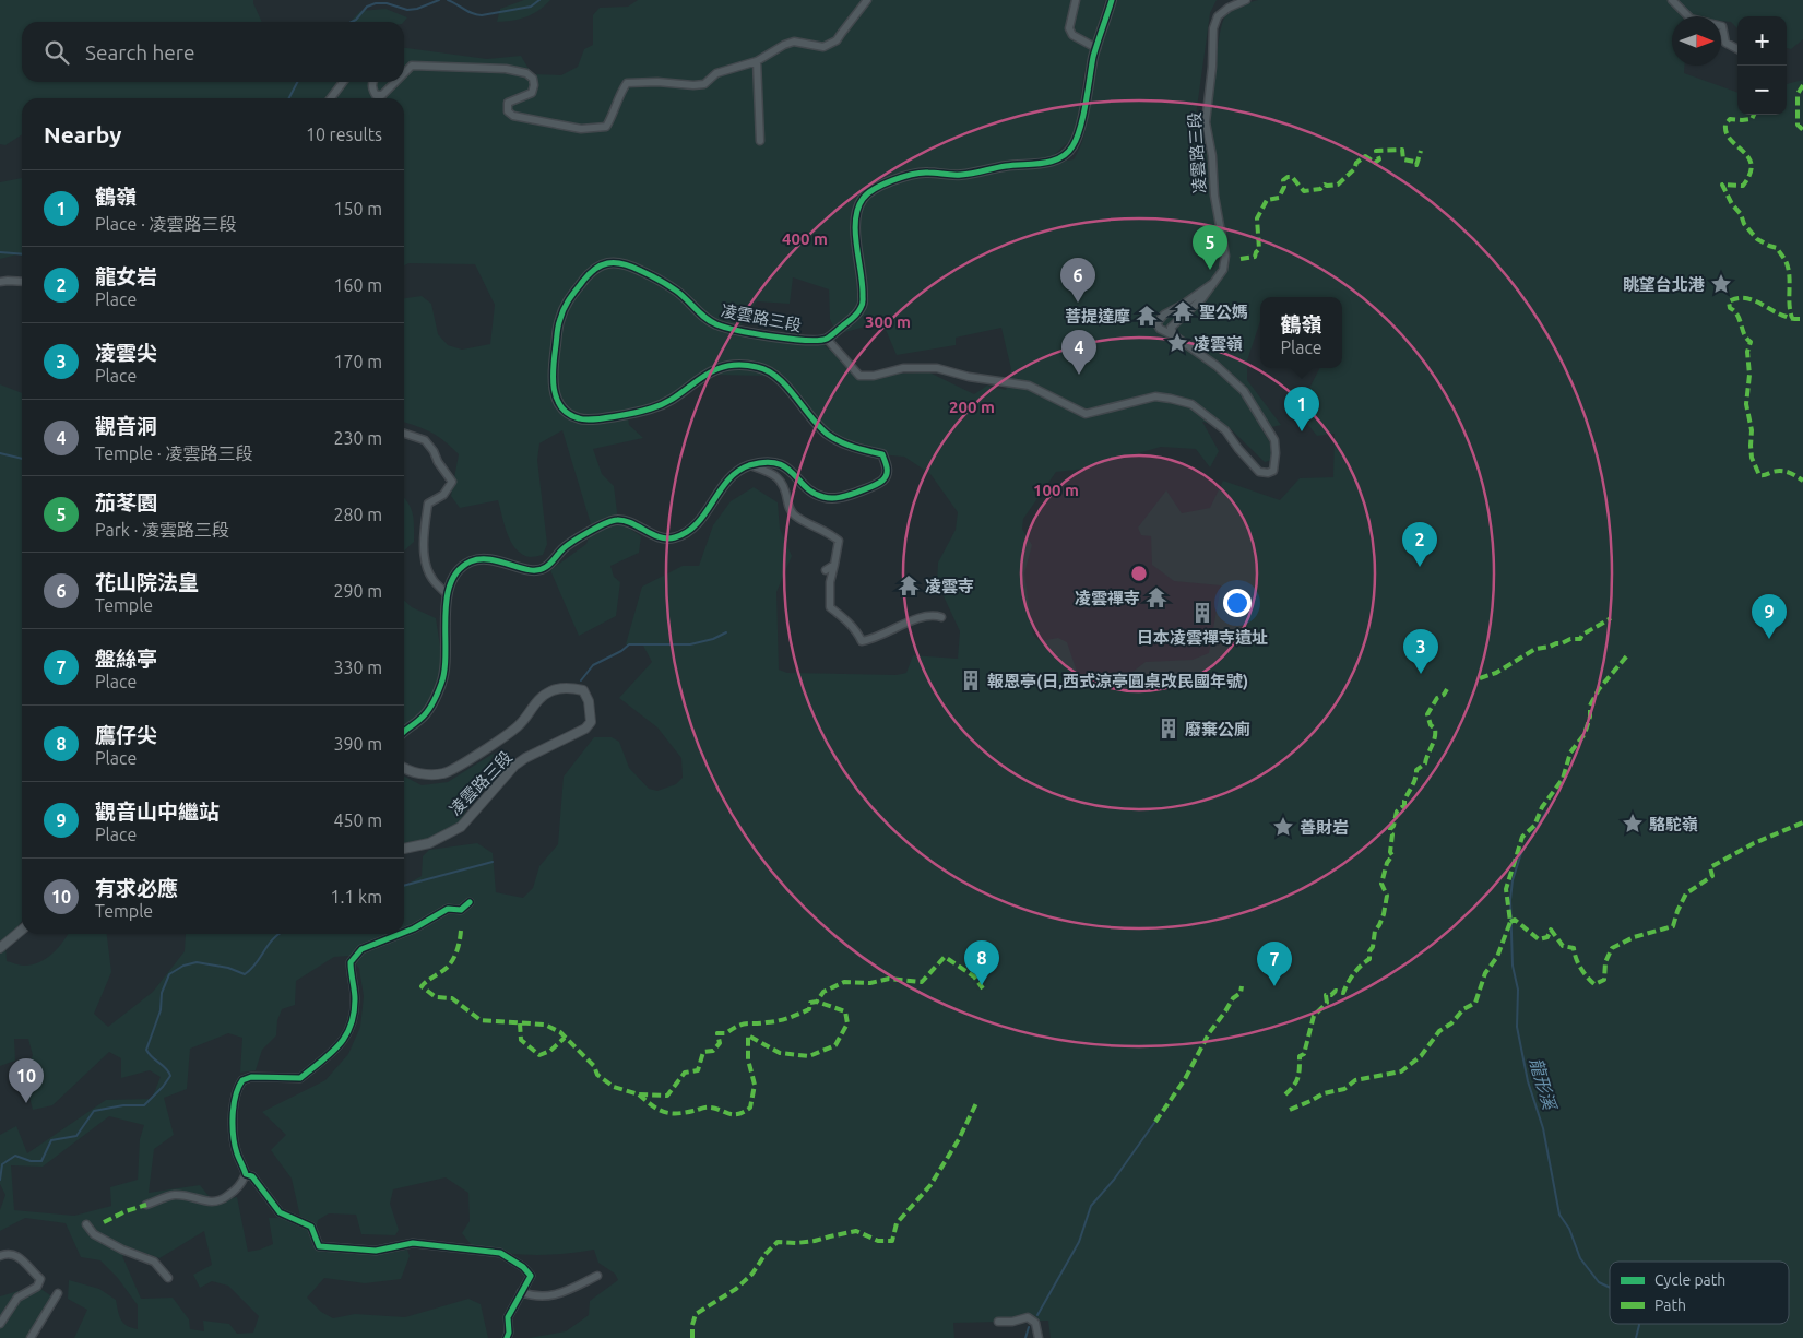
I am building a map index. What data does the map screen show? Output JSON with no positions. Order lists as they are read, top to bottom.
{
  "streets": {
    "street": ["凌雲路三段"]
  },
  "water": ["龍形溪"],
  "places": {
    "place": [
      "眺望台北港",
      "凌雲嶺",
      "駱駝嶺",
      "善財岩"
    ],
    "temple": [
      "聖公媽",
      "菩提達摩",
      "凌雲寺",
      "凌雲禪寺"
    ],
    "building": ["日本凌雲禪寺遺址", "報恩亭(日,西式涼亭圓桌改民國年號)", "廢棄公廁"]
  },
  "legend": ["Cycle path", "Path"],
  "north": "right",
  "page": {
    "map_buttons": ["+", "−"],
    "search": "Search here",
    "heading": ["Nearby", "10 results"],
    "list": [
      {
        "mark": "1",
        "name": "鶴嶺",
        "note": "Place · 凌雲路三段",
        "value": "150 m"
      },
      {
        "mark": "2",
        "name": "龍女岩",
        "note": "Place",
        "value": "160 m"
      },
      {
        "mark": "3",
        "name": "凌雲尖",
        "note": "Place",
        "value": "170 m"
      },
      {
        "mark": "4",
        "name": "觀音洞",
        "note": "Temple · 凌雲路三段",
        "value": "230 m"
      },
      {
        "mark": "5",
        "name": "茄苳園",
        "note": "Park · 凌雲路三段",
        "value": "280 m"
      },
      {
        "mark": "6",
        "name": "花山院法皇",
        "note": "Temple",
        "value": "290 m"
      },
      {
        "mark": "7",
        "name": "盤絲亭",
        "note": "Place",
        "value": "330 m"
      },
      {
        "mark": "8",
        "name": "鷹仔尖",
        "note": "Place",
        "value": "390 m"
      },
      {
        "mark": "9",
        "name": "觀音山中繼站",
        "note": "Place",
        "value": "450 m"
      },
      {
        "mark": "10",
        "name": "有求必應",
        "note": "Temple",
        "value": "1.1 km"
      }
    ],
    "pins": [
      "5",
      "6",
      "4",
      "1",
      "2",
      "9",
      "3",
      "8",
      "7",
      "10"
    ],
    "popup": ["鶴嶺", "Place"]
  },
  "rings": [
    "400 m",
    "300 m",
    "200 m",
    "100 m"
  ]
}
